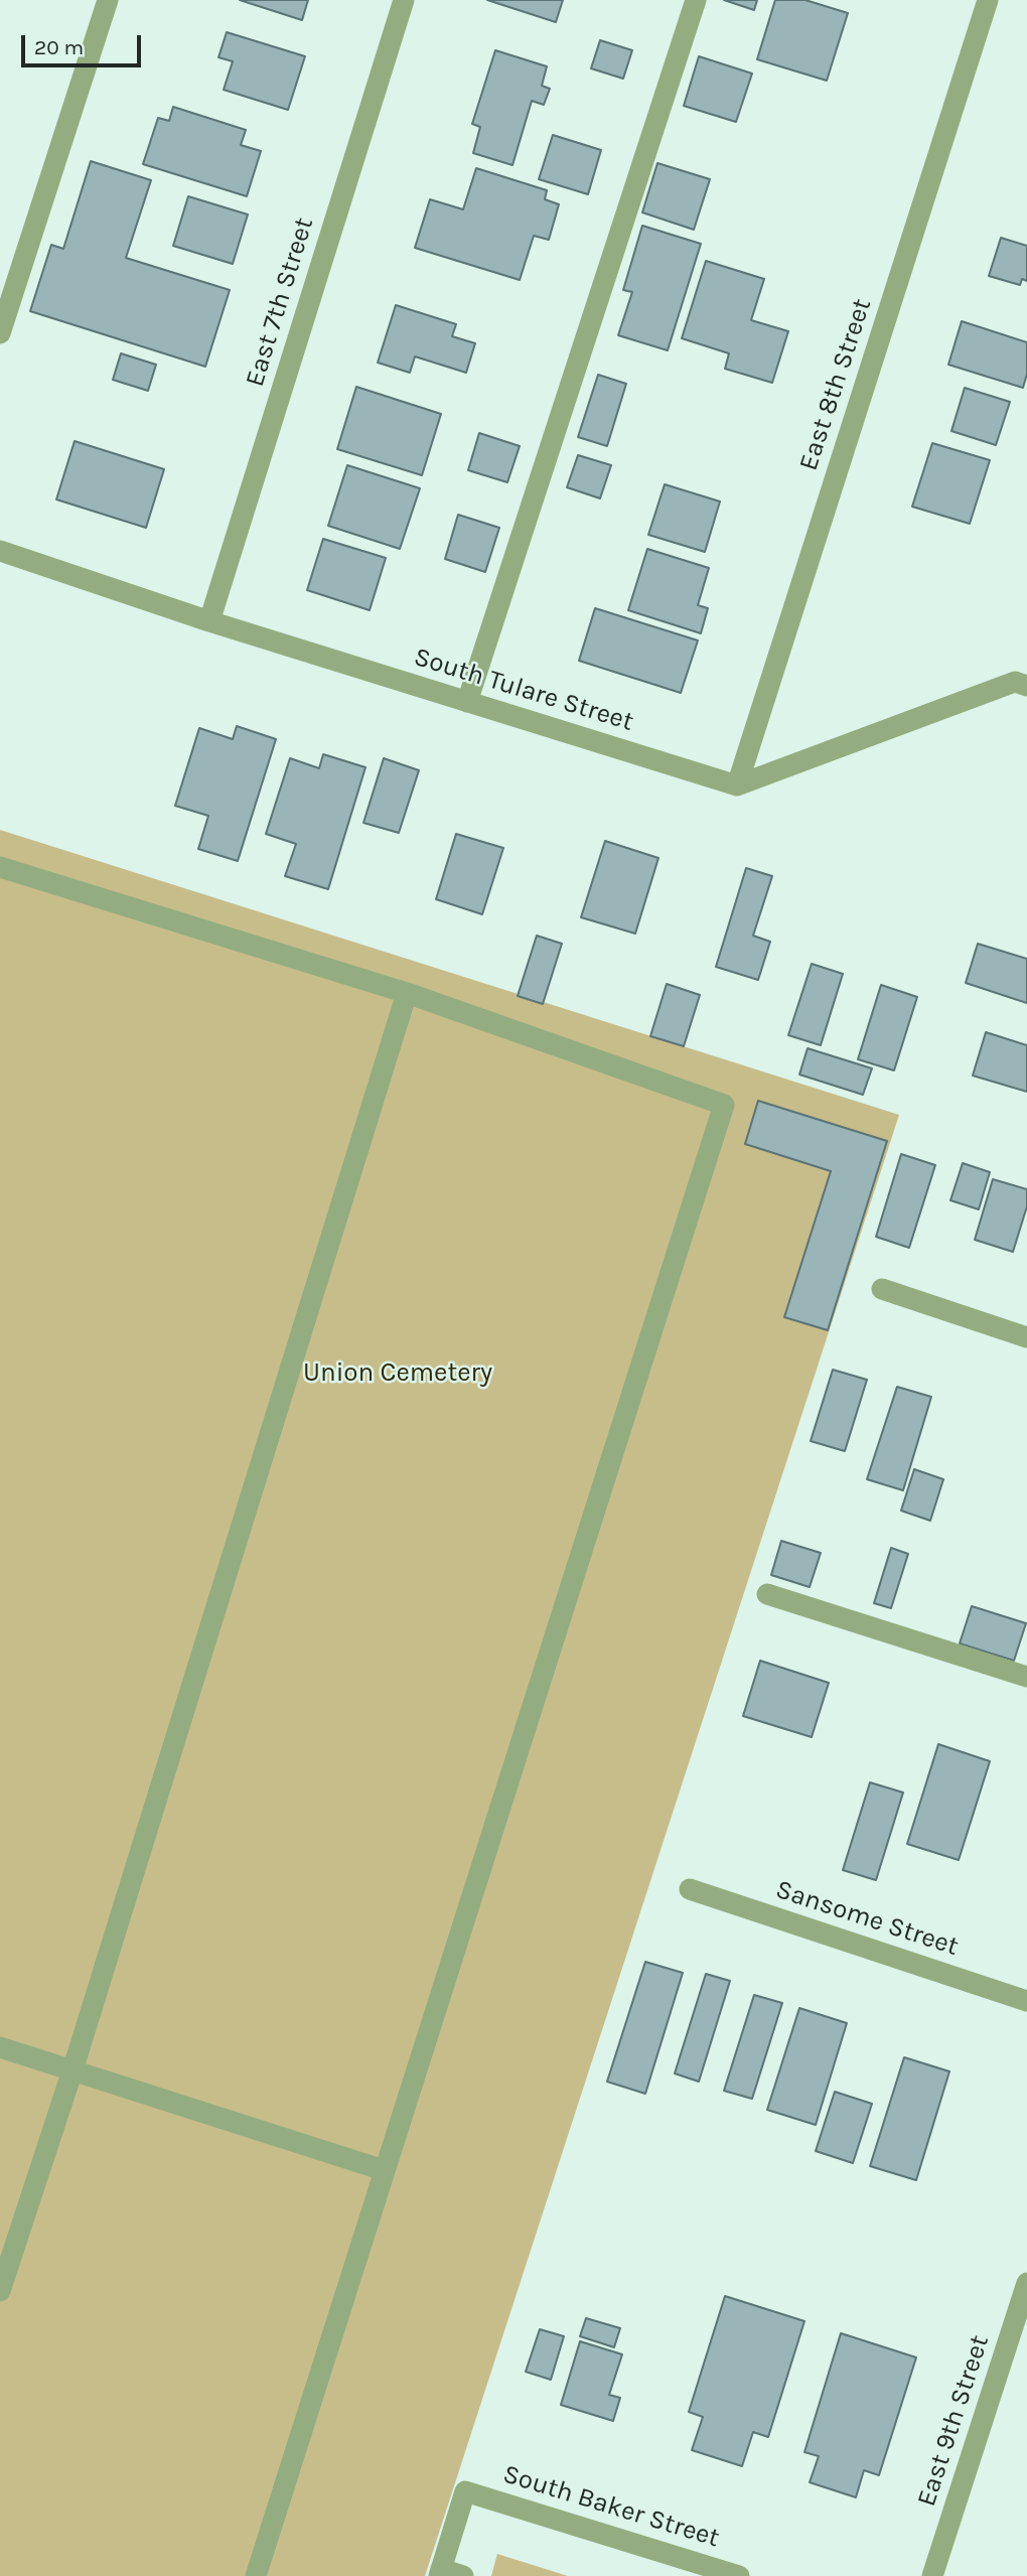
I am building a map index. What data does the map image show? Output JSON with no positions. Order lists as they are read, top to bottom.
{
  "streets": {
    "street": [
      "East 7th Street",
      "East 8th Street",
      "South Tulare Street",
      "Sansome Street",
      "East 9th Street",
      "South Baker Street"
    ]
  },
  "crossings": [
    ["East 7th Street", "South Tulare Street"],
    ["East 8th Street", "South Tulare Street"]
  ],
  "parks": ["Union Cemetery"],
  "scale_bar": "20 m"
}
